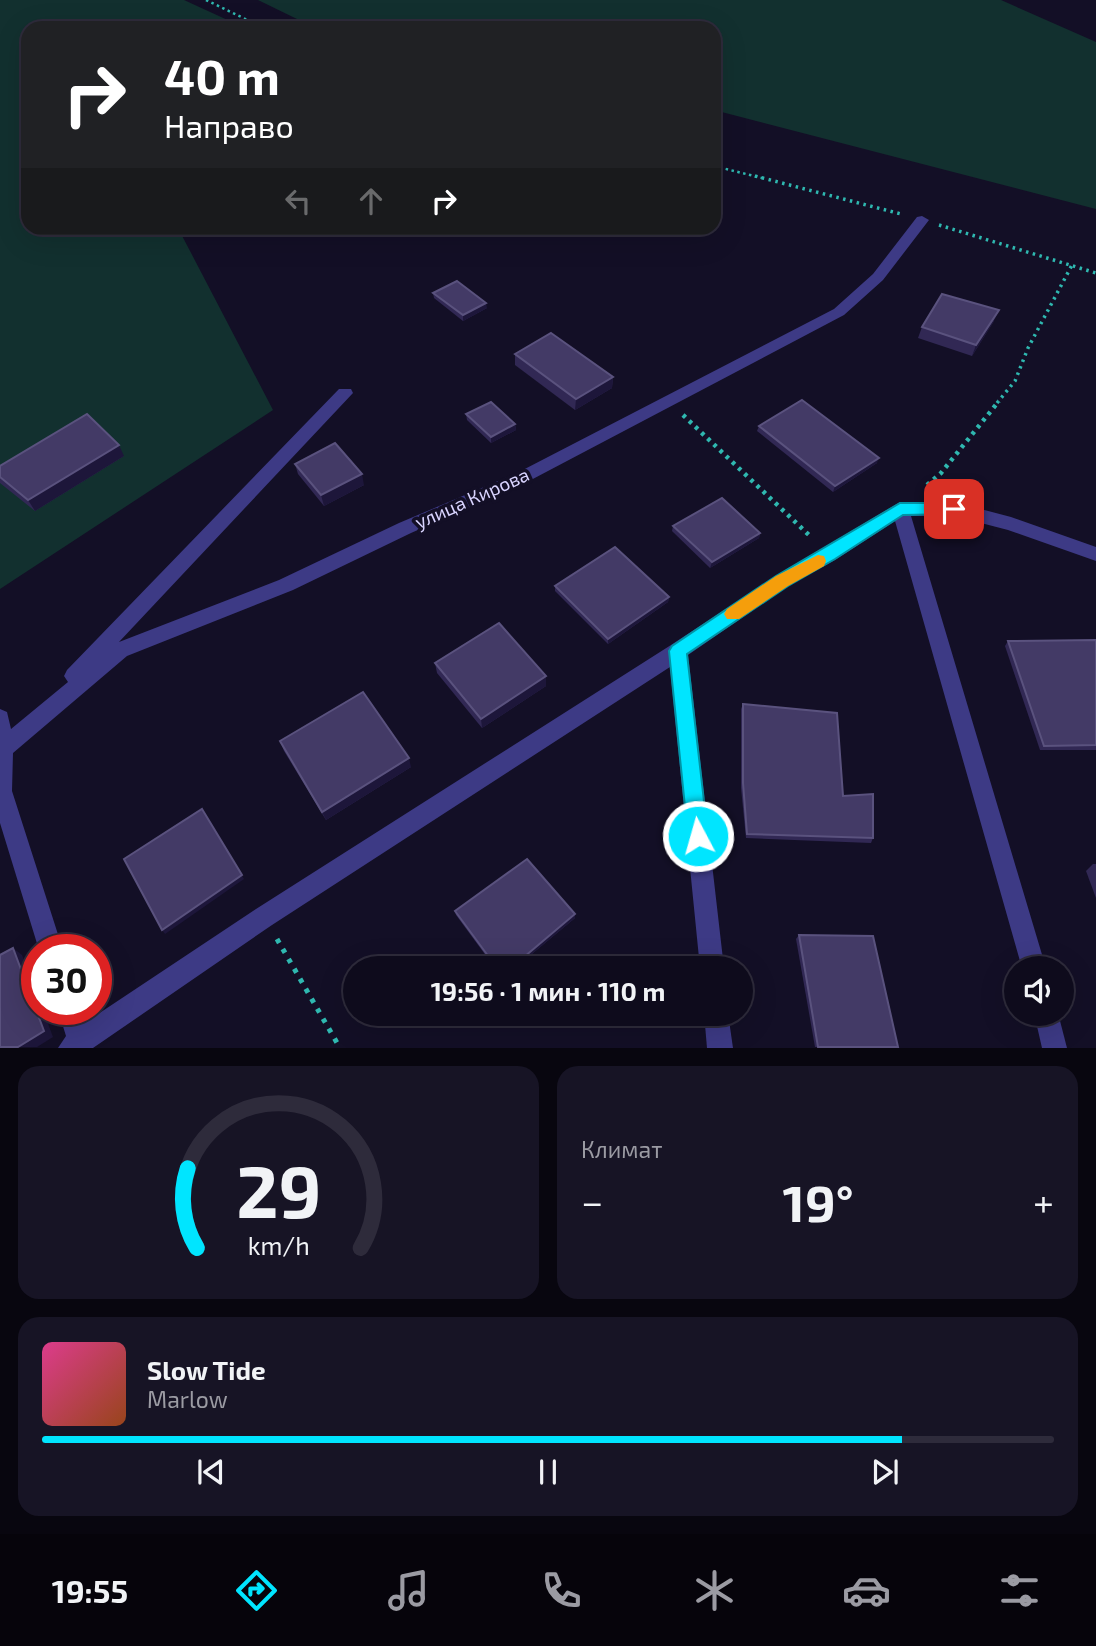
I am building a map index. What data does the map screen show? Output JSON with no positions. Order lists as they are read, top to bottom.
{
  "streets": {
    "street": ["улица Кирова"]
  },
  "page": {
    "turn": ["40 m", "Направо"],
    "limit": "30",
    "trip": "19:56 · 1 мин · 110 m",
    "tile": "Климат",
    "heat": ["−", "19°", "+"],
    "song": ["Slow Tide", "Marlow"],
    "tabs": "19:55",
    "gauge": ["29", "km/h"]
  }
}
